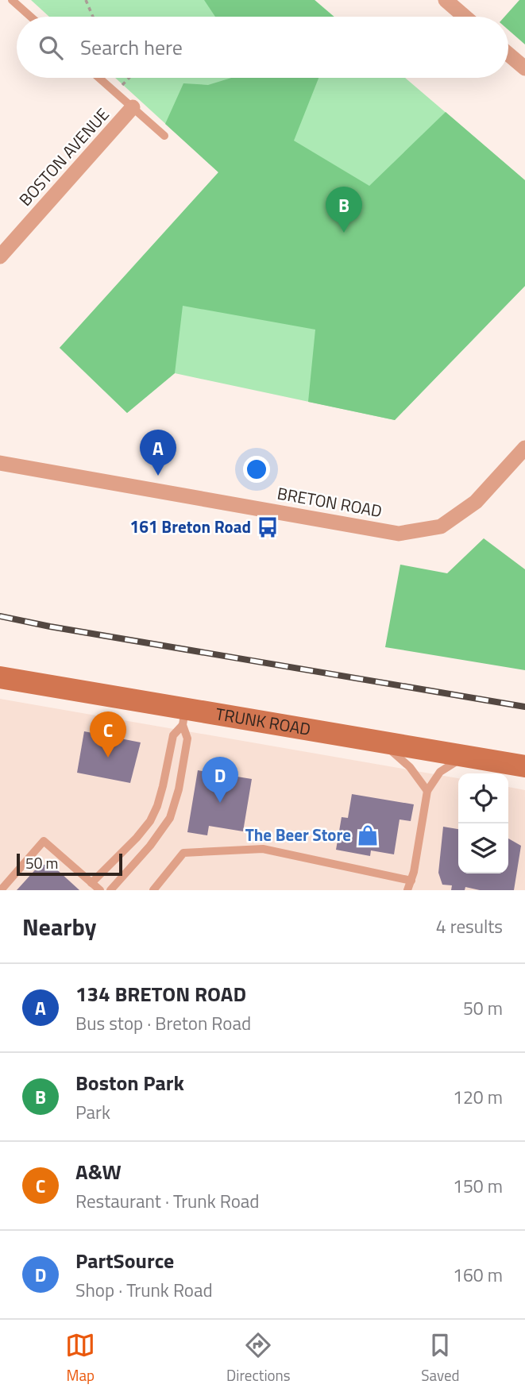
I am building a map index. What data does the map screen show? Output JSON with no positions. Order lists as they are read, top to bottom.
{
  "streets": {
    "main road": ["TRUNK ROAD"],
    "street": ["BOSTON AVENUE", "BRETON ROAD"]
  },
  "places": {
    "bus stop": ["161 Breton Road"],
    "shop": ["The Beer Store"]
  },
  "scale_bar": "50 m",
  "page": {
    "search": "Search here",
    "pins": [
      "B",
      "A",
      "C",
      "D"
    ],
    "scale": "50 m",
    "heading": ["Nearby", "4 results"],
    "list": [
      {
        "mark": "A",
        "name": "134 BRETON ROAD",
        "note": "Bus stop · Breton Road",
        "value": "50 m"
      },
      {
        "mark": "B",
        "name": "Boston Park",
        "note": "Park",
        "value": "120 m"
      },
      {
        "mark": "C",
        "name": "A&W",
        "note": "Restaurant · Trunk Road",
        "value": "150 m"
      },
      {
        "mark": "D",
        "name": "PartSource",
        "note": "Shop · Trunk Road",
        "value": "160 m"
      }
    ],
    "nav": ["Map", "Directions", "Saved"]
  }
}
